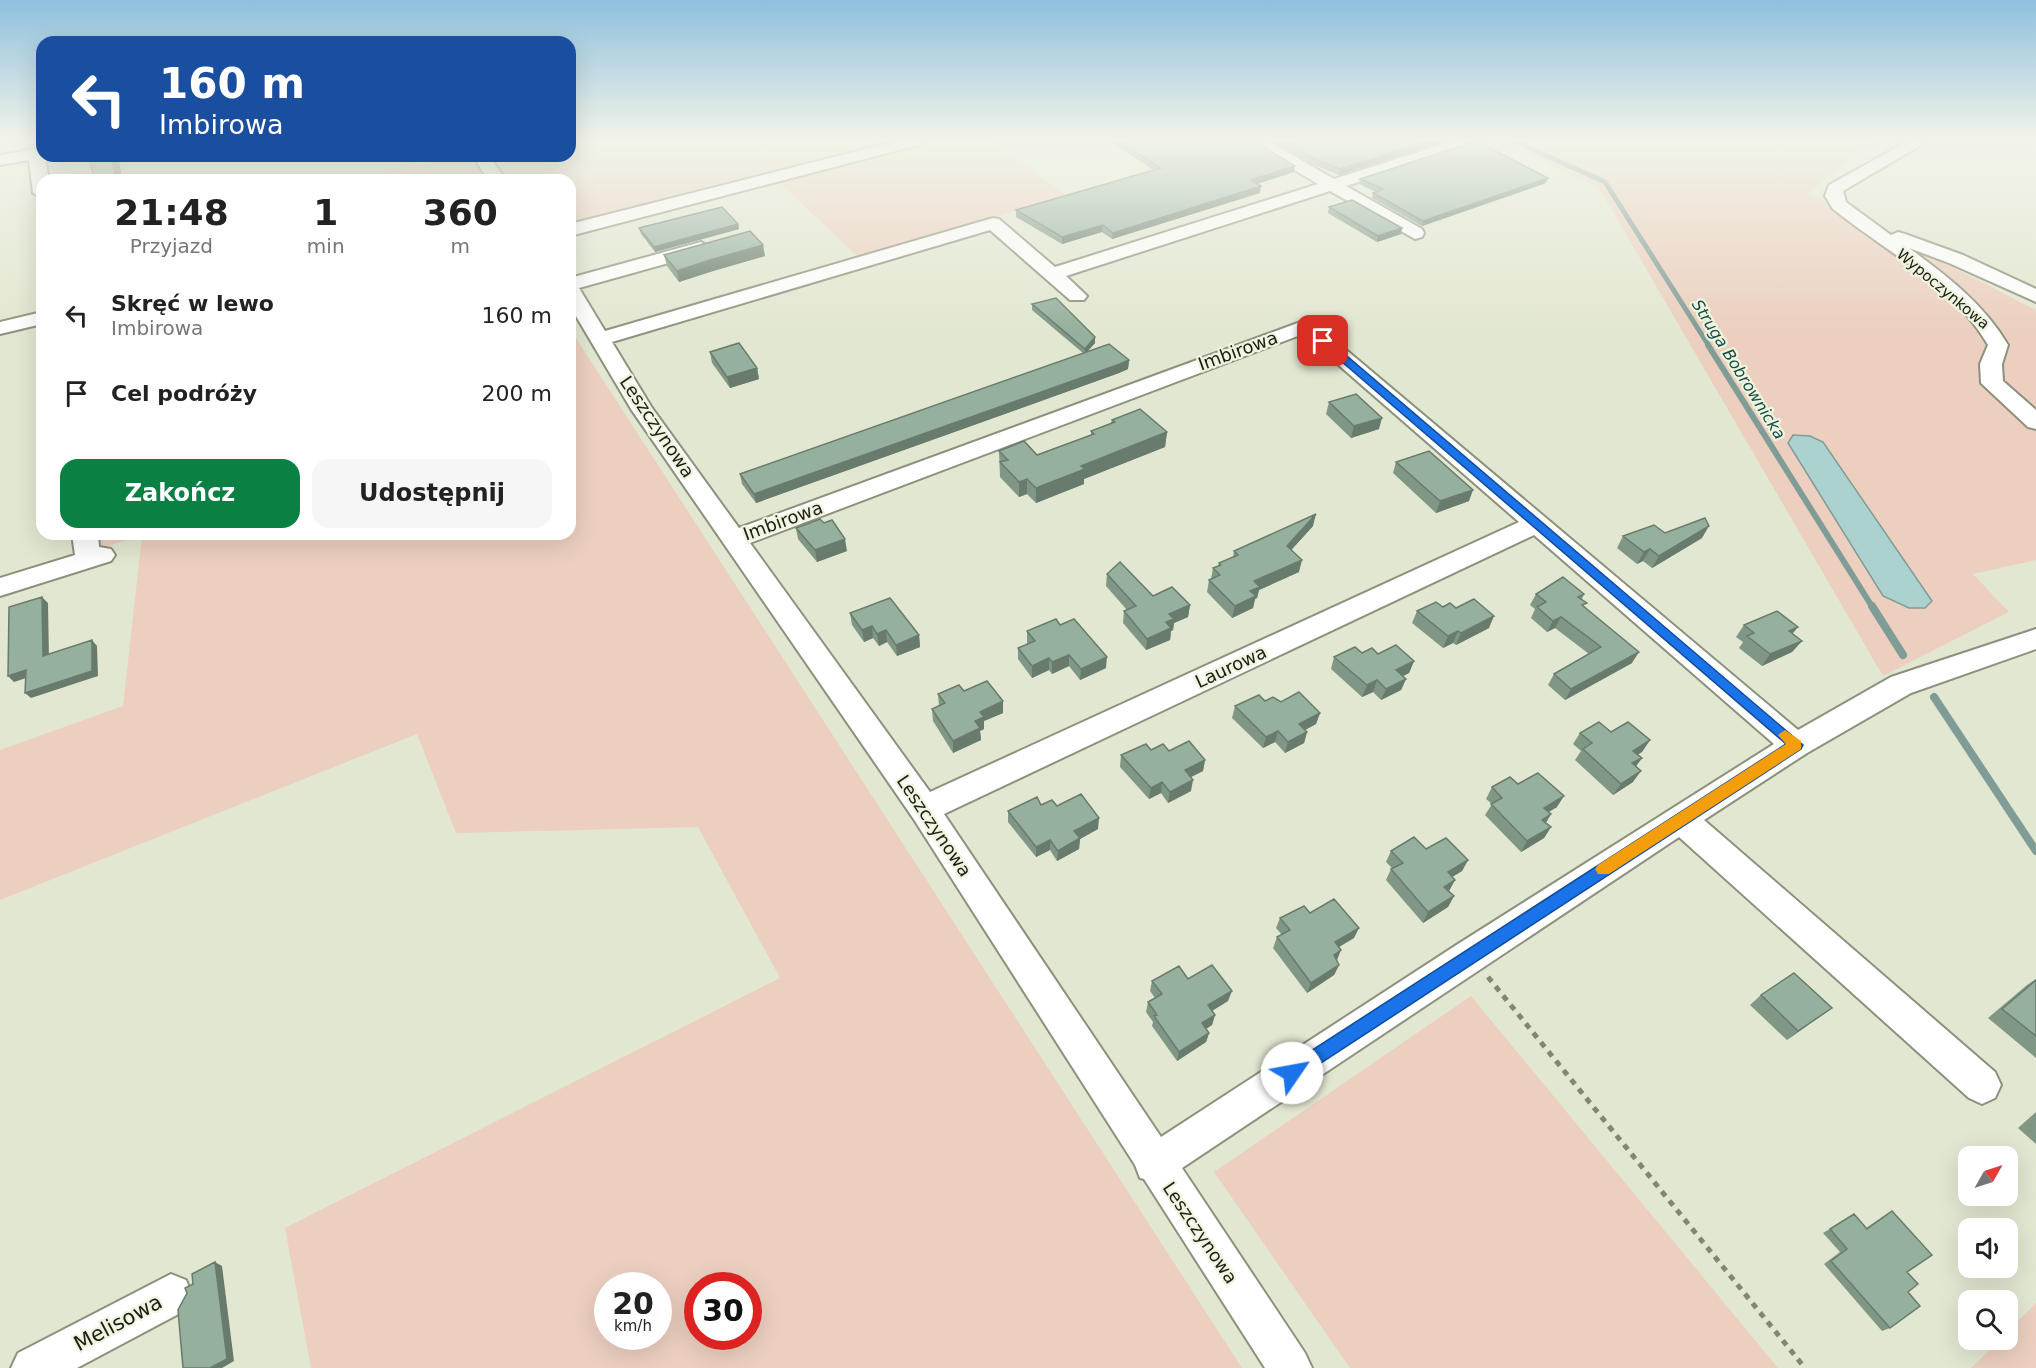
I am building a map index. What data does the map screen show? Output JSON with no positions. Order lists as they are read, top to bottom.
{
  "streets": {
    "street": [
      "Wypoczynkowa",
      "Imbirowa",
      "Leszczynowa",
      "Laurowa",
      "Melisowa"
    ]
  },
  "crossings": [
    ["Imbirowa", "Leszczynowa"],
    ["Imbirowa", "Laurowa"],
    ["Leszczynowa", "Laurowa"]
  ],
  "water": ["Struga Bobrownicka"],
  "north": "top right",
  "page": {
    "turn": ["160 m", "Imbirowa"],
    "eta": [
      "21:48",
      "Przyjazd",
      "1",
      "min",
      "360",
      "m"
    ],
    "list": [
      {
        "name": "Skręć w lewo",
        "note": "Imbirowa",
        "value": "160 m"
      },
      {
        "name": "Cel podróży",
        "value": "200 m"
      }
    ],
    "buttons": ["Zakończ", "Udostępnij"],
    "speed": "20 km/h",
    "limit": "30"
  }
}
